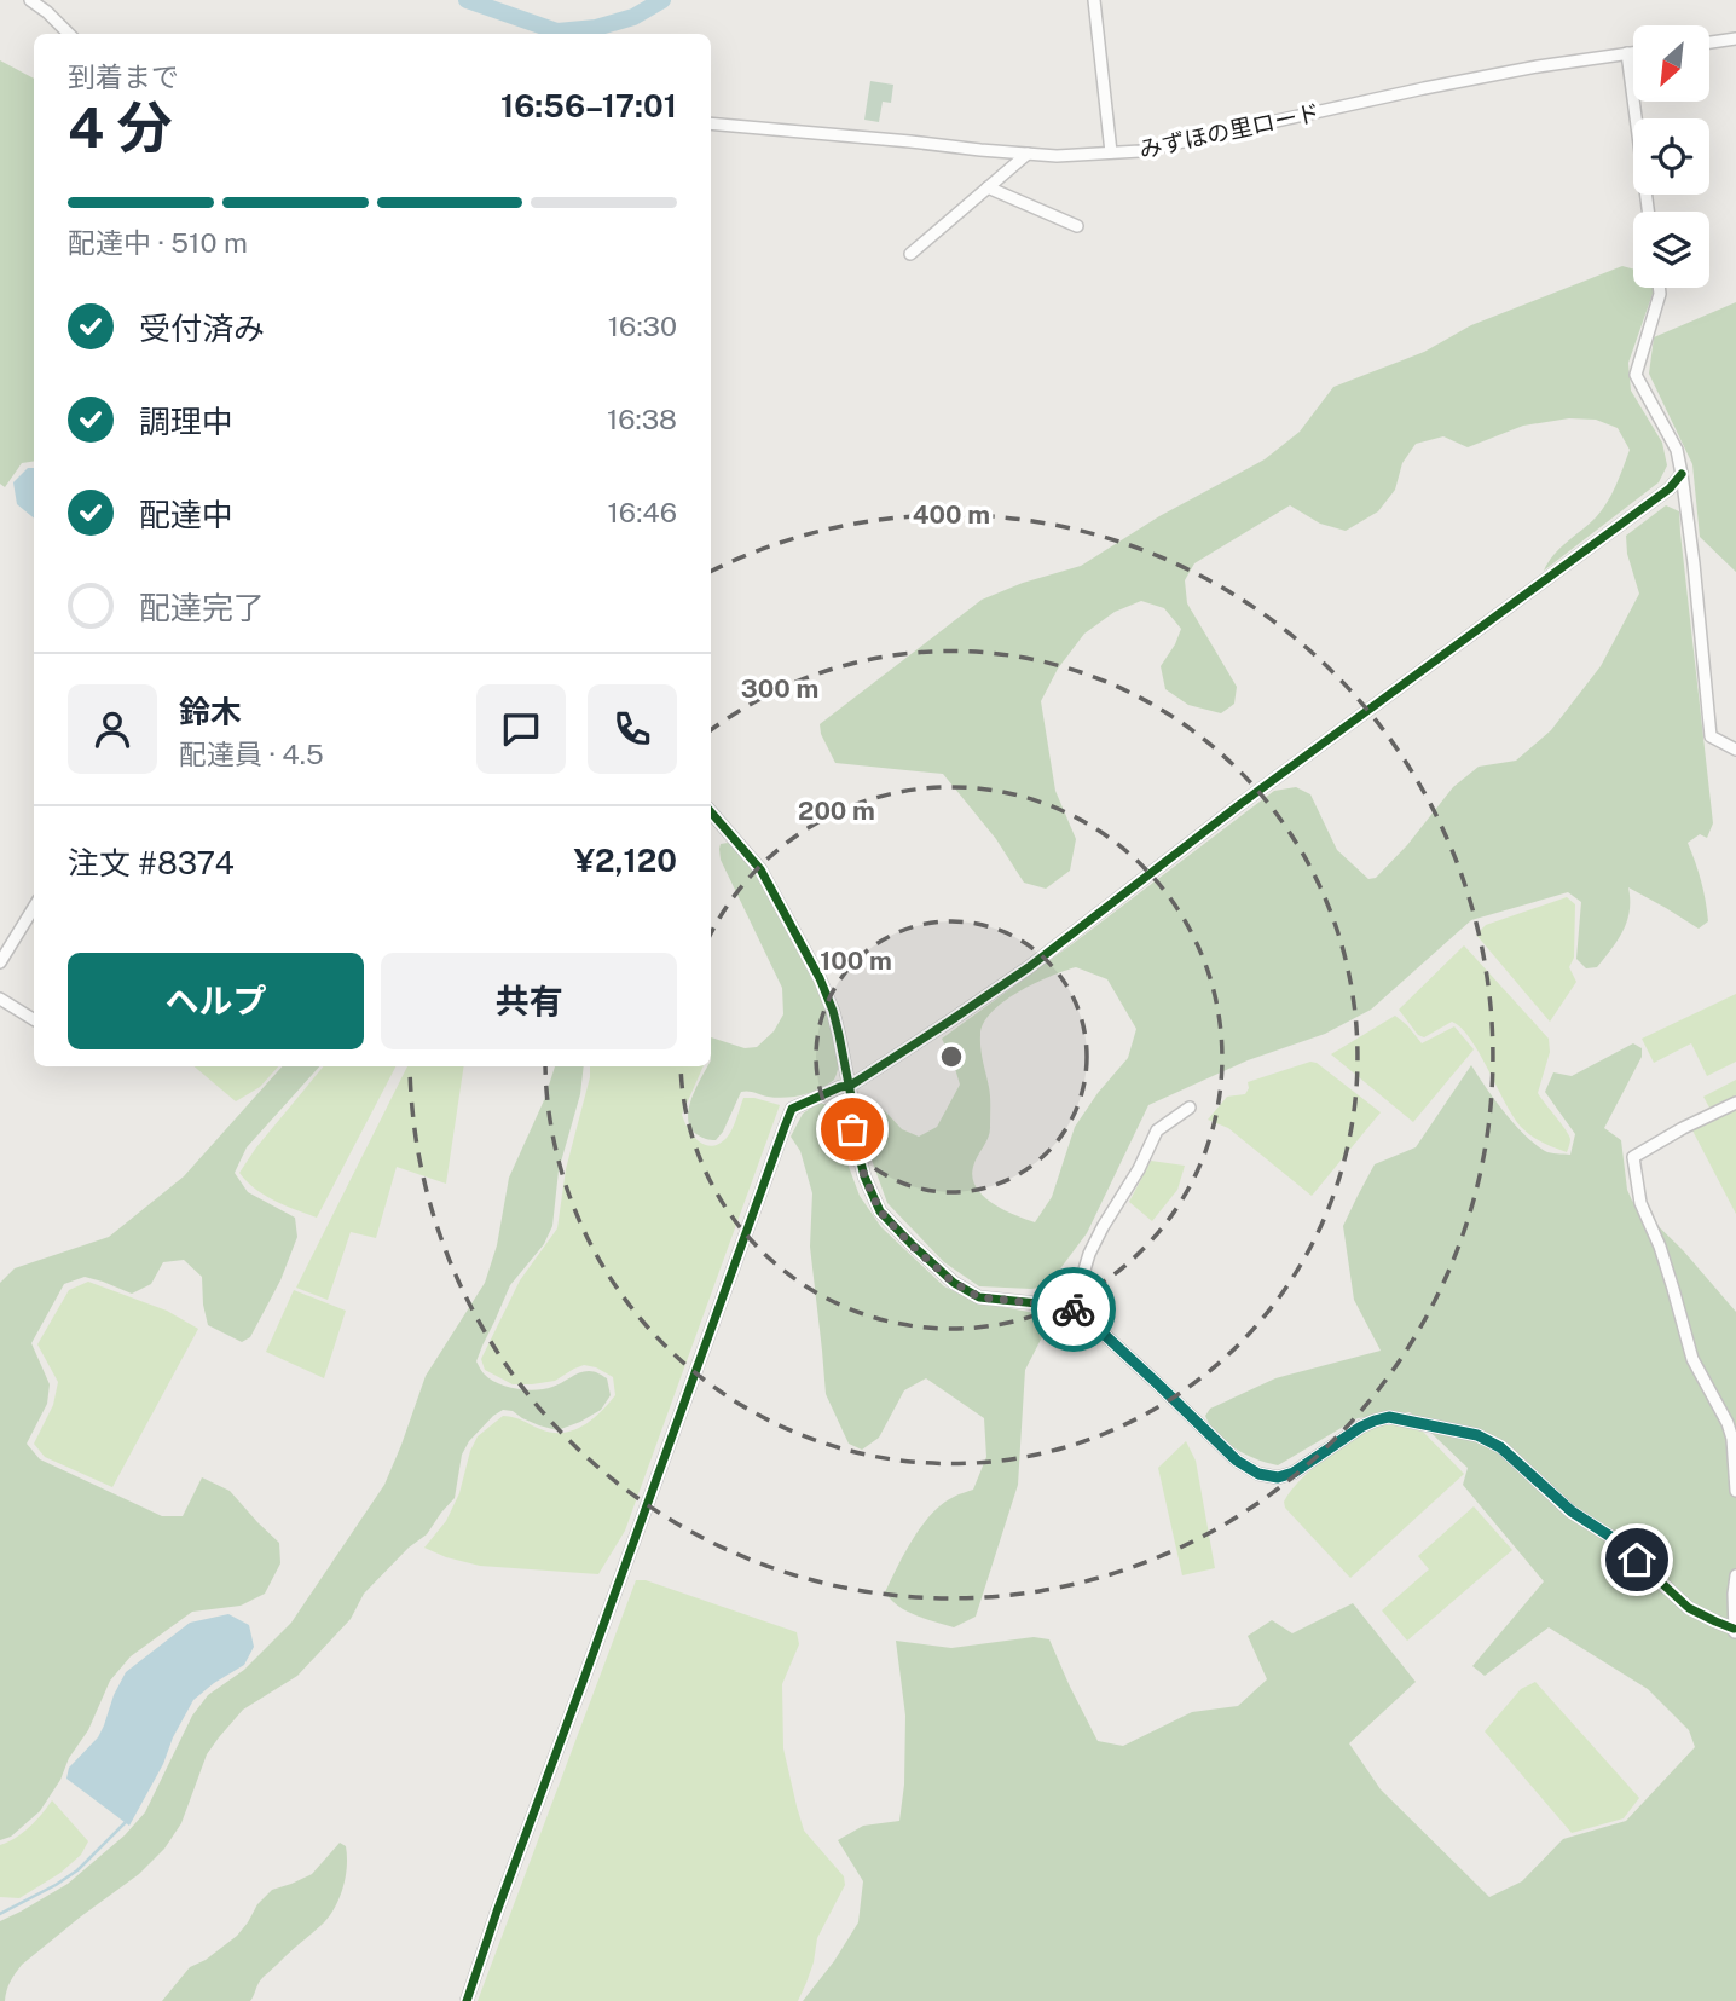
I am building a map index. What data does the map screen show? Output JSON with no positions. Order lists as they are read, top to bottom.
{
  "streets": {
    "street": ["みずほの里ロード"]
  },
  "north": "bottom left",
  "page": {
    "heading": ["4 分", "到着まで", "16:56–17:01"],
    "panel": [
      "鈴木",
      "配達員 · 4.5",
      "注文 #8374",
      "¥2,120"
    ],
    "bar": "配達中 · 510 m",
    "list": [
      ["受付済み", "16:30"],
      ["調理中", "16:38"],
      ["配達中", "16:46"],
      "配達完了"
    ],
    "buttons": ["ヘルプ", "共有"]
  },
  "rings": [
    "400 m",
    "300 m",
    "200 m",
    "100 m"
  ]
}
